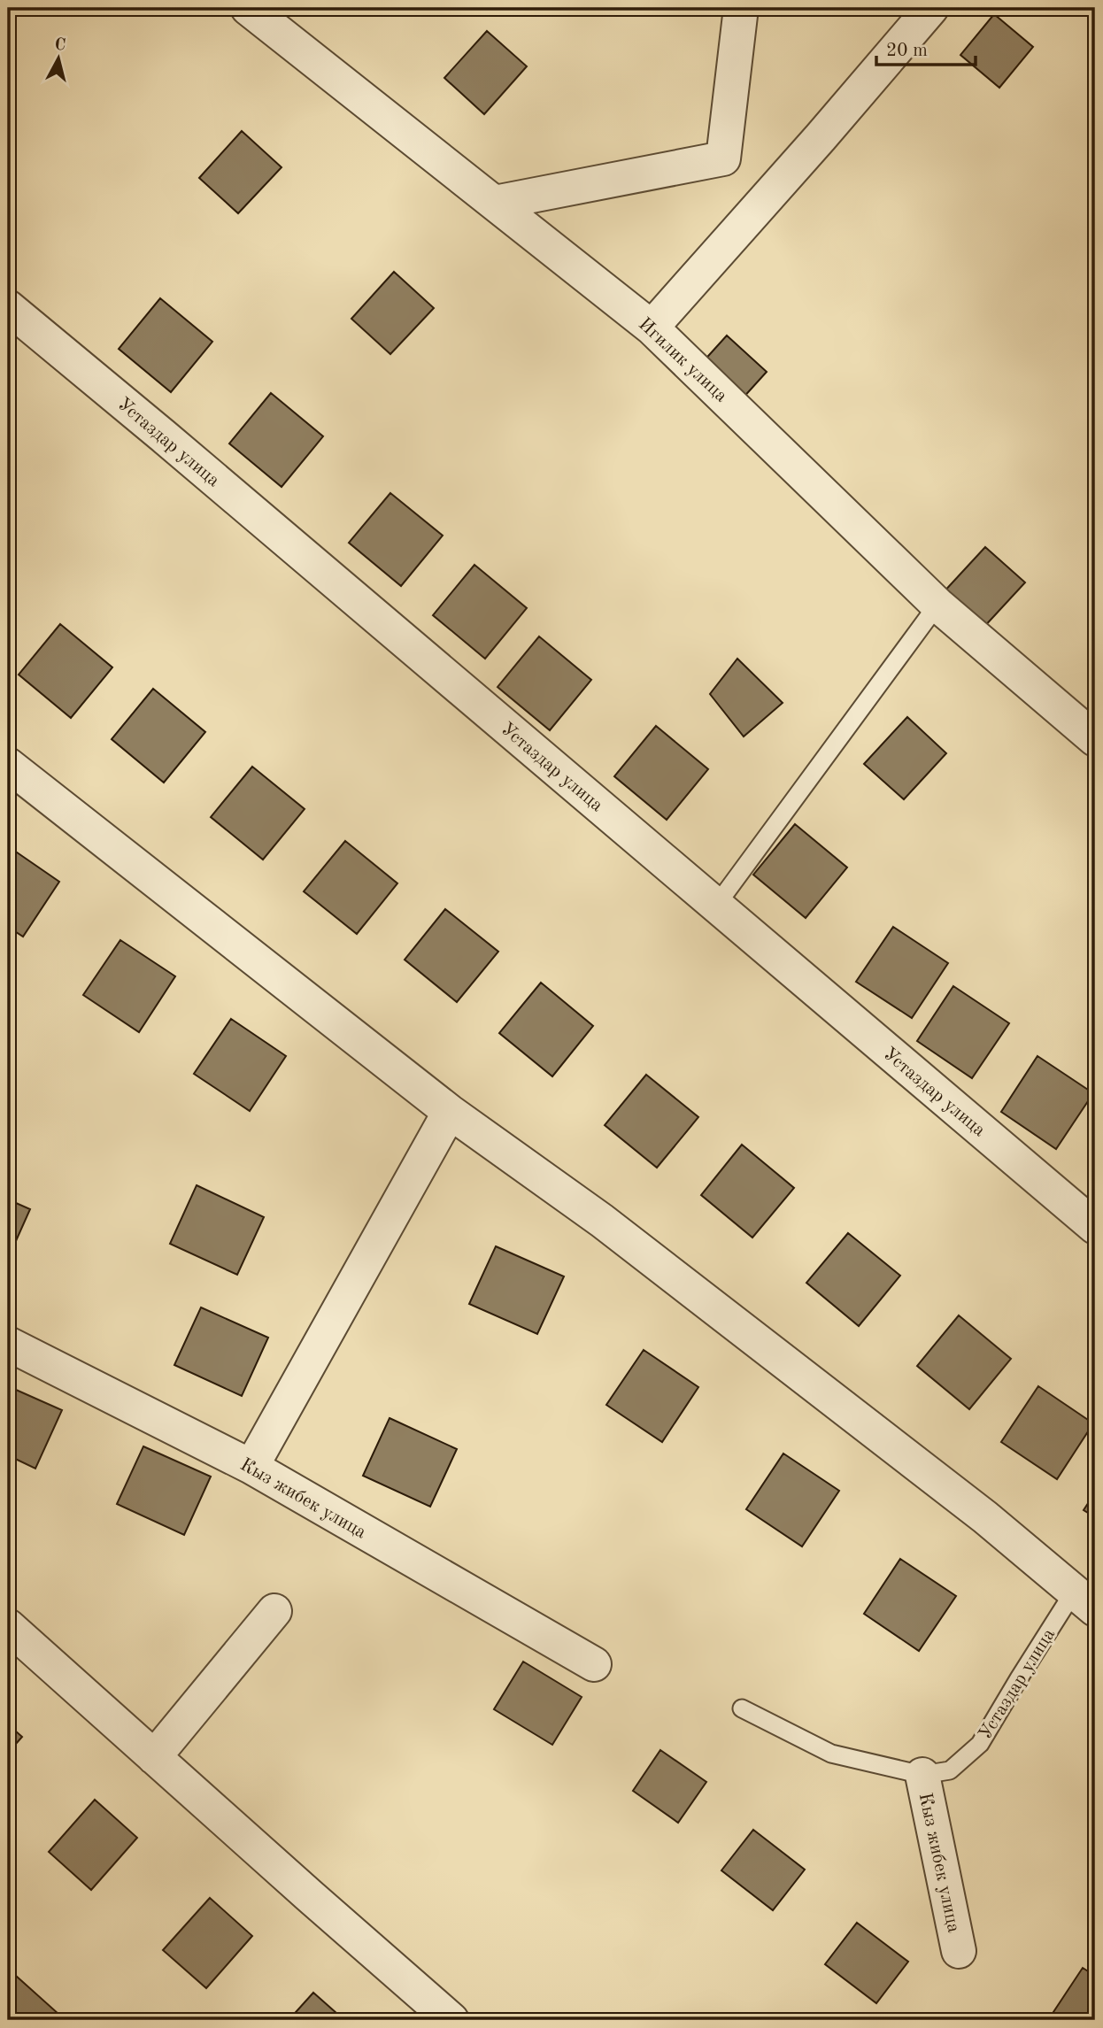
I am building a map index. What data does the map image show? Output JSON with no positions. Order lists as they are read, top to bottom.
{
  "streets": {
    "street": ["Игилик улица", "Устаздар улица", "Кыз жибек улица"]
  },
  "crossings": [
    ["Устаздар улица", "Кыз жибек улица"]
  ],
  "scale_bar": "20 m",
  "north": "top"
}
